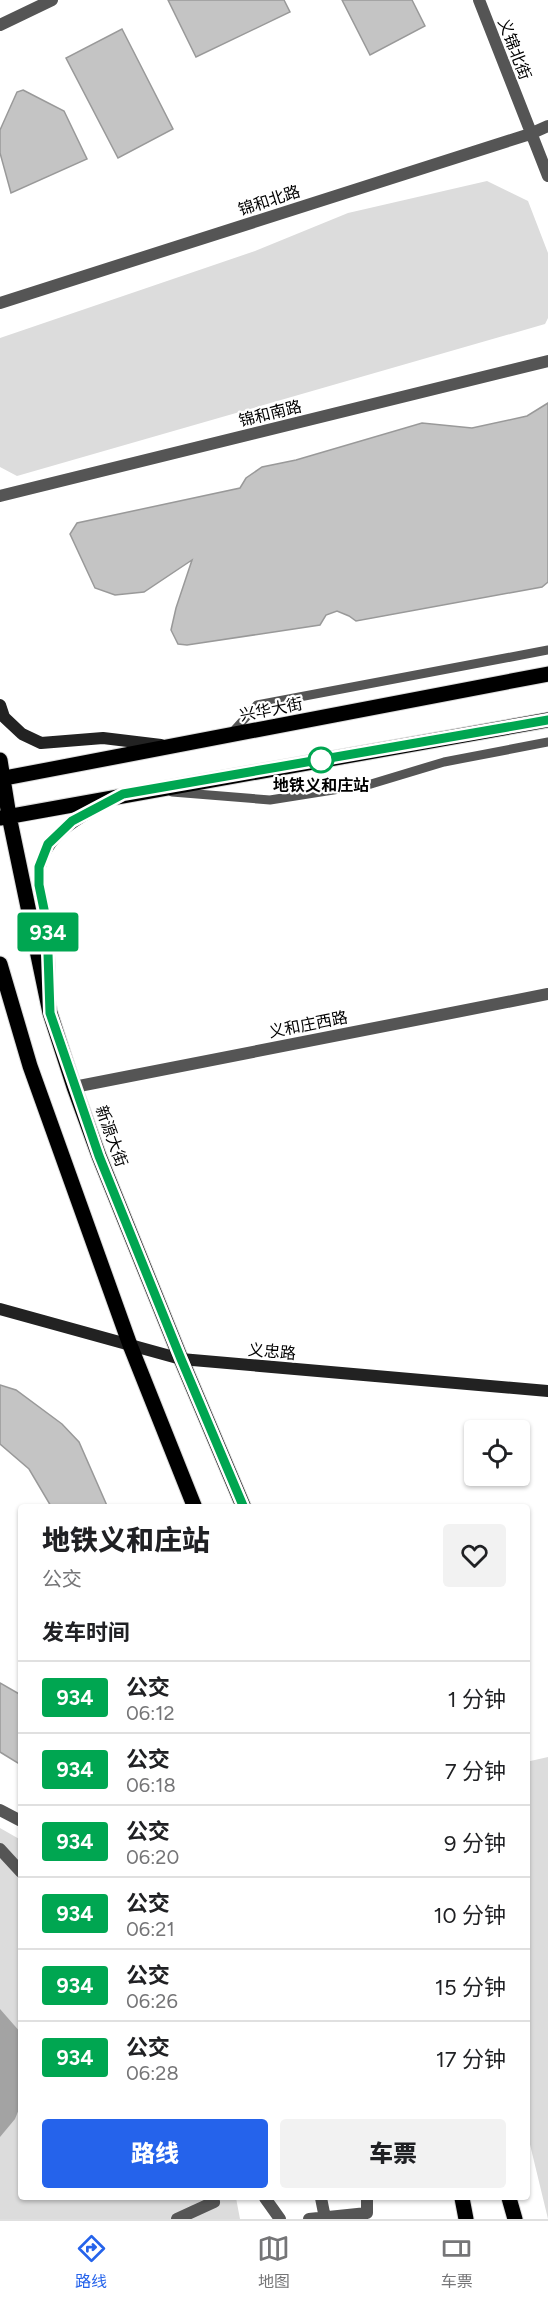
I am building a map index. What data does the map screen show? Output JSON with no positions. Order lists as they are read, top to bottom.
{
  "streets": {
    "main road": ["兴华大街", "新源大街"],
    "street": [
      "义锦北街",
      "锦和北路",
      "锦和南路",
      "义和庄西路",
      "义忠路"
    ]
  },
  "crossings": [
    ["义锦北街", "锦和北路"],
    ["兴华大街", "新源大街"],
    ["义和庄西路", "新源大街"],
    ["新源大街", "义忠路"]
  ],
  "places": ["地铁义和庄站"],
  "lines": ["bus line 934"],
  "page": {
    "on_map": "934",
    "heading": [
      ["地铁义和庄站", "公交"],
      "发车时间"
    ],
    "list": [
      {
        "mark": "934",
        "name": "公交",
        "note": "06:12",
        "value": "1 分钟"
      },
      {
        "mark": "934",
        "name": "公交",
        "note": "06:18",
        "value": "7 分钟"
      },
      {
        "mark": "934",
        "name": "公交",
        "note": "06:20",
        "value": "9 分钟"
      },
      {
        "mark": "934",
        "name": "公交",
        "note": "06:21",
        "value": "10 分钟"
      },
      {
        "mark": "934",
        "name": "公交",
        "note": "06:26",
        "value": "15 分钟"
      },
      {
        "mark": "934",
        "name": "公交",
        "note": "06:28",
        "value": "17 分钟"
      }
    ],
    "buttons": ["路线", "车票"],
    "tabs": ["路线", "地图", "车票"]
  }
}
